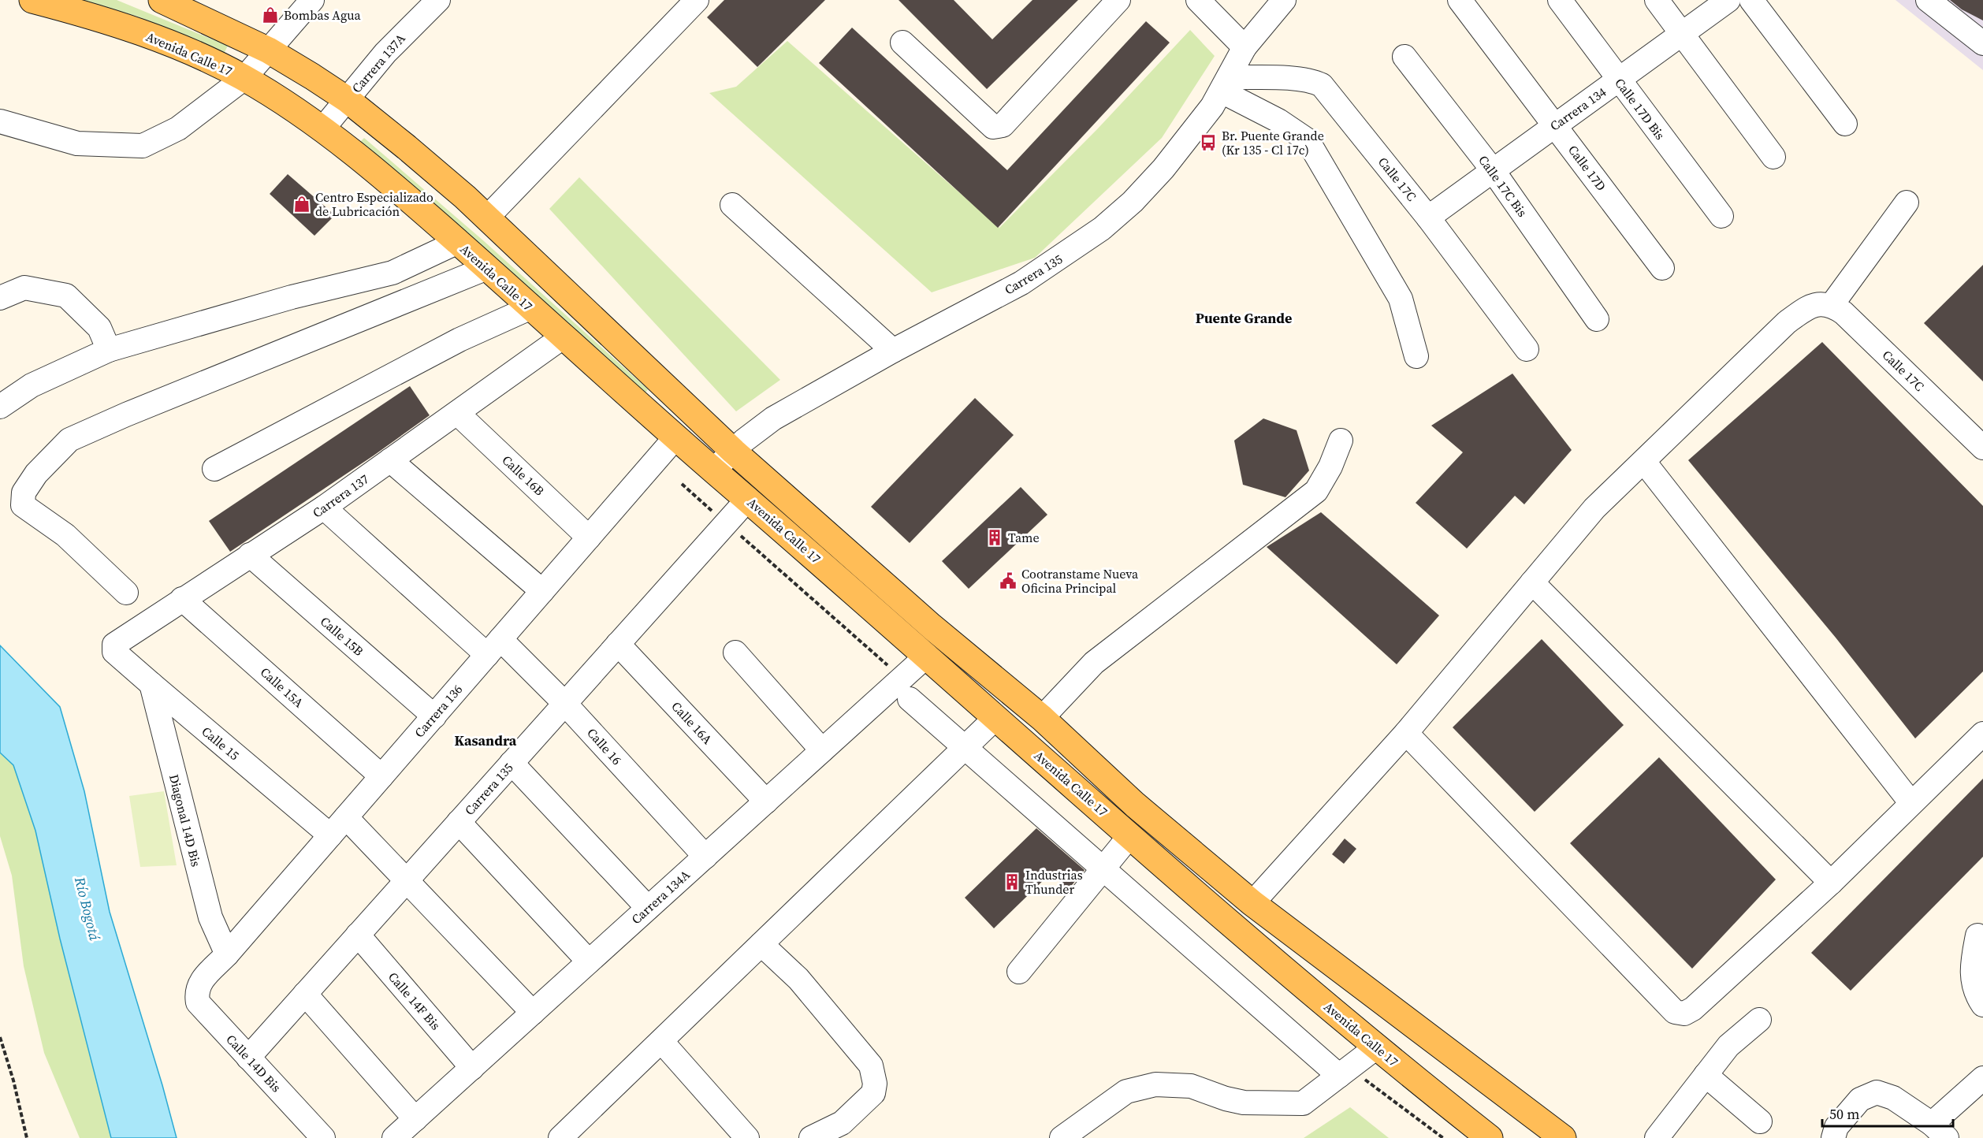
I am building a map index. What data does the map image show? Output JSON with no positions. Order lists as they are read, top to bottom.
{
  "streets": {
    "main road": ["Avenida Calle 17"],
    "street": [
      "Carrera 137A",
      "Carrera 134",
      "Calle 17D Bis",
      "Calle 17D",
      "Calle 17C",
      "Calle 17C Bis",
      "Carrera 135",
      "Calle 16B",
      "Carrera 137",
      "Calle 15B",
      "Calle 15A",
      "Carrera 136",
      "Calle 16A",
      "Calle 15",
      "Calle 16",
      "Diagonal 14D Bis",
      "Carrera 134A",
      "Calle 14F Bis",
      "Calle 14D Bis"
    ]
  },
  "crossings": [
    ["Avenida Calle 17", "Carrera 137A"],
    ["Avenida Calle 17", "Carrera 135"],
    ["Avenida Calle 17", "Carrera 137"],
    ["Avenida Calle 17", "Carrera 136"],
    ["Avenida Calle 17", "Carrera 134A"],
    ["Carrera 134", "Calle 17D Bis"],
    ["Carrera 134", "Calle 17D"],
    ["Carrera 134", "Calle 17C"],
    ["Carrera 134", "Calle 17C Bis"],
    ["Calle 17C", "Carrera 135"],
    ["Carrera 135", "Calle 16A"],
    ["Carrera 135", "Calle 16"],
    ["Carrera 135", "Calle 14F Bis"],
    ["Carrera 135", "Calle 14D Bis"],
    ["Calle 16B", "Carrera 137"],
    ["Calle 16B", "Carrera 136"],
    ["Carrera 137", "Calle 15B"],
    ["Carrera 137", "Calle 15A"],
    ["Carrera 137", "Calle 15"],
    ["Carrera 137", "Calle 16"],
    ["Calle 15B", "Carrera 136"],
    ["Calle 15A", "Carrera 136"],
    ["Carrera 136", "Calle 15"],
    ["Carrera 136", "Calle 16"],
    ["Carrera 136", "Diagonal 14D Bis"],
    ["Carrera 136", "Calle 14D Bis"],
    ["Calle 16A", "Carrera 134A"],
    ["Calle 15", "Diagonal 14D Bis"],
    ["Calle 16", "Carrera 134A"],
    ["Carrera 134A", "Calle 14F Bis"]
  ],
  "districts": ["Puente Grande", "Kasandra"],
  "water": ["Río Bogotá"],
  "places": {
    "shop": ["Bombas Agua", "Centro Especializado de Lubricación"],
    "bus stop": ["Br. Puente Grande (Kr 135 - Cl 17c)"],
    "building": ["Tame", "Industrias Thunder"],
    "public building": ["Cootranstame Nueva Oficina Principal"]
  },
  "scale_bar": "50 m"
}
